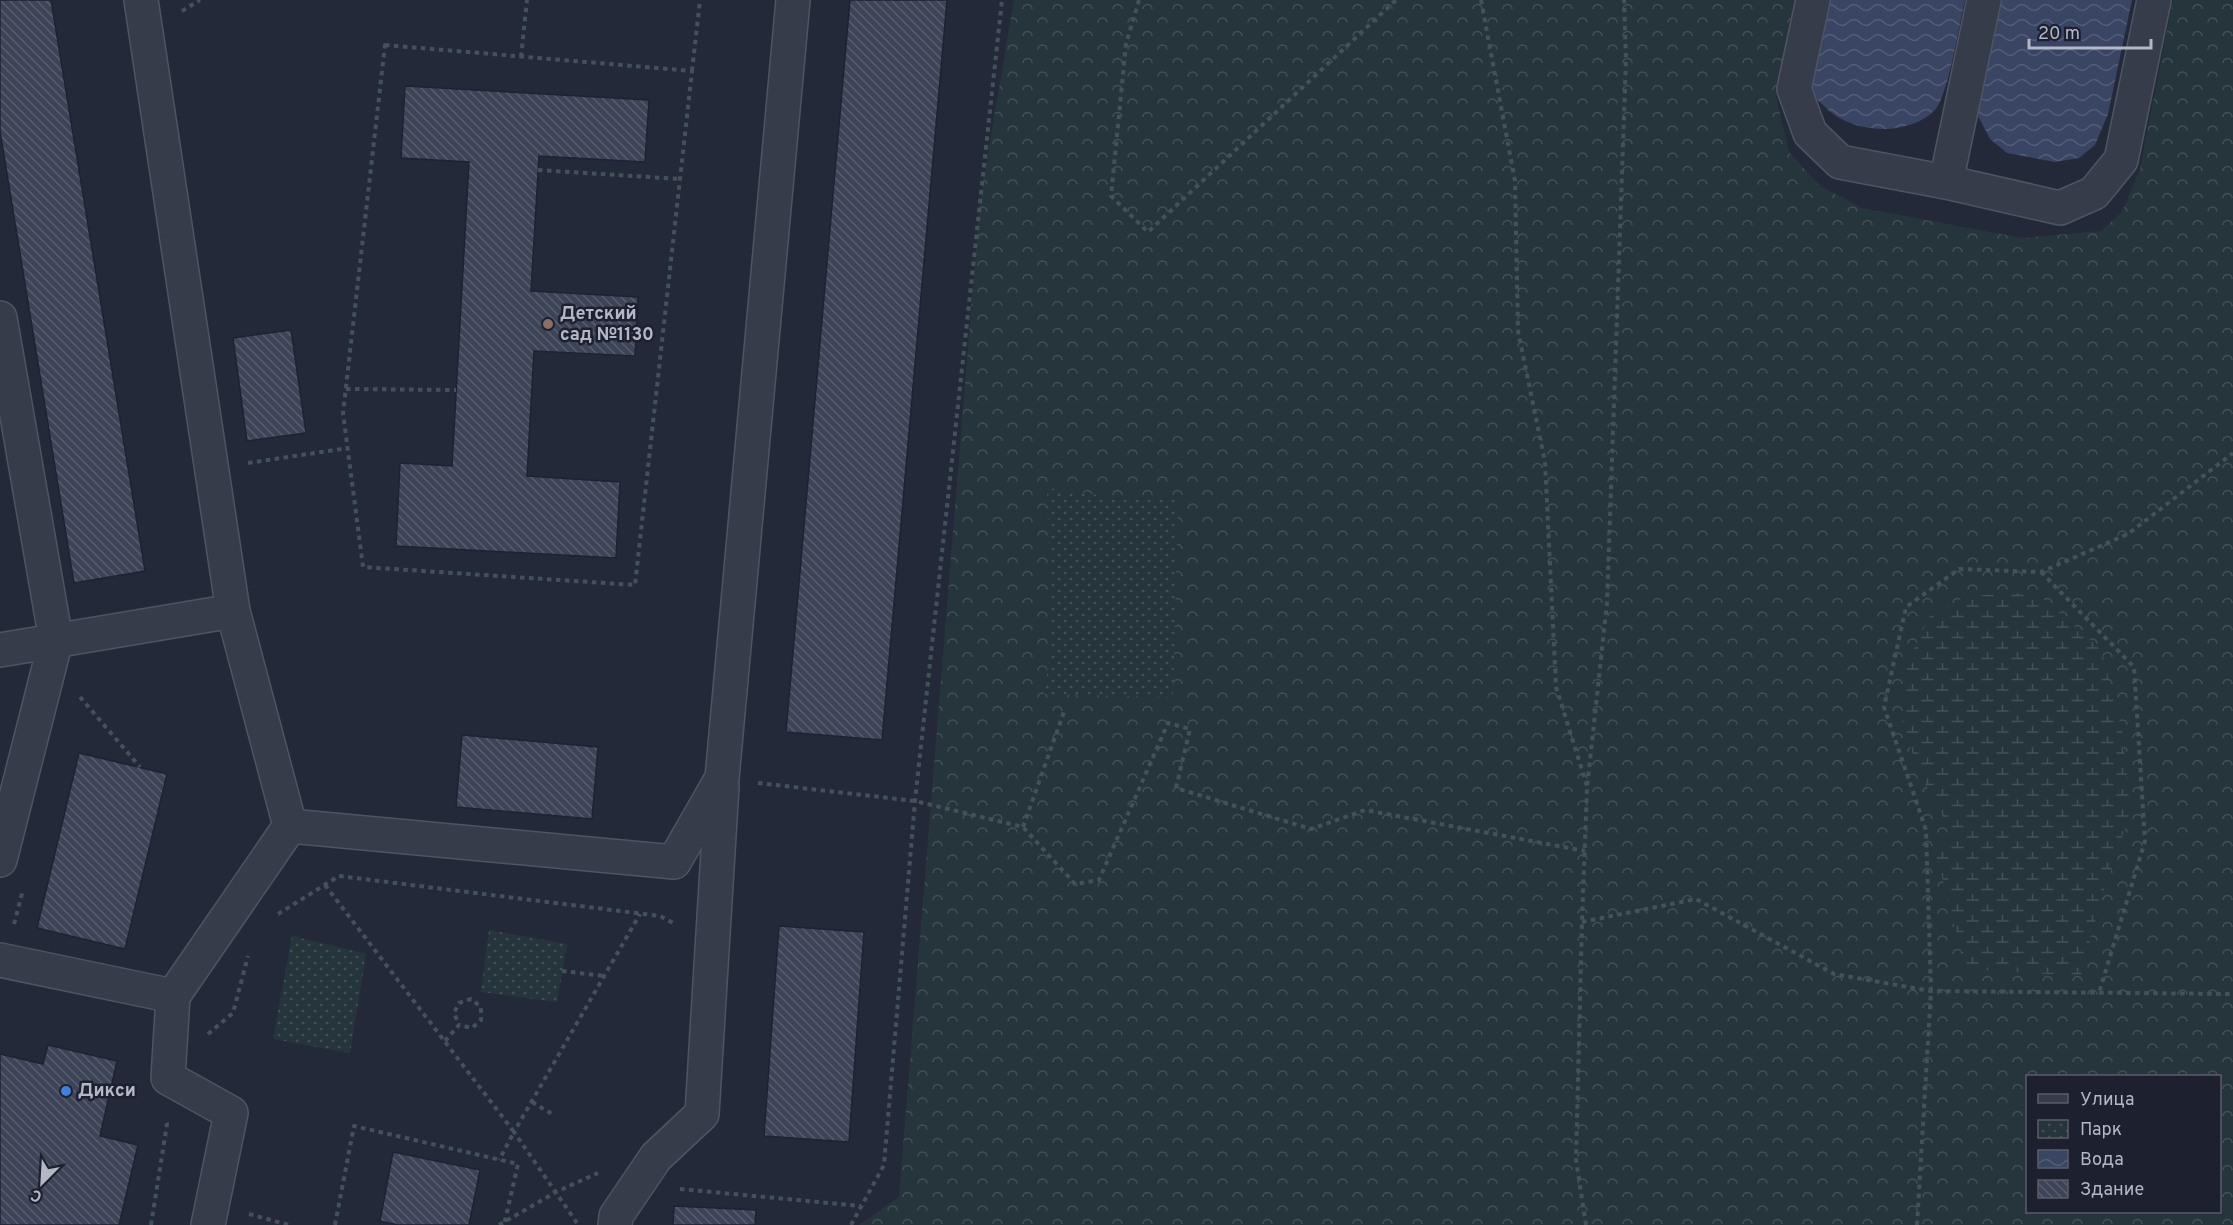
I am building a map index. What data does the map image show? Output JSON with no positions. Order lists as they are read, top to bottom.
{
  "places": ["Детский сад №1130", "Дикси"],
  "legend": [
    "Улица",
    "Парк",
    "Вода",
    "Здание"
  ],
  "scale_bar": "20 m",
  "north": "bottom left"
}
